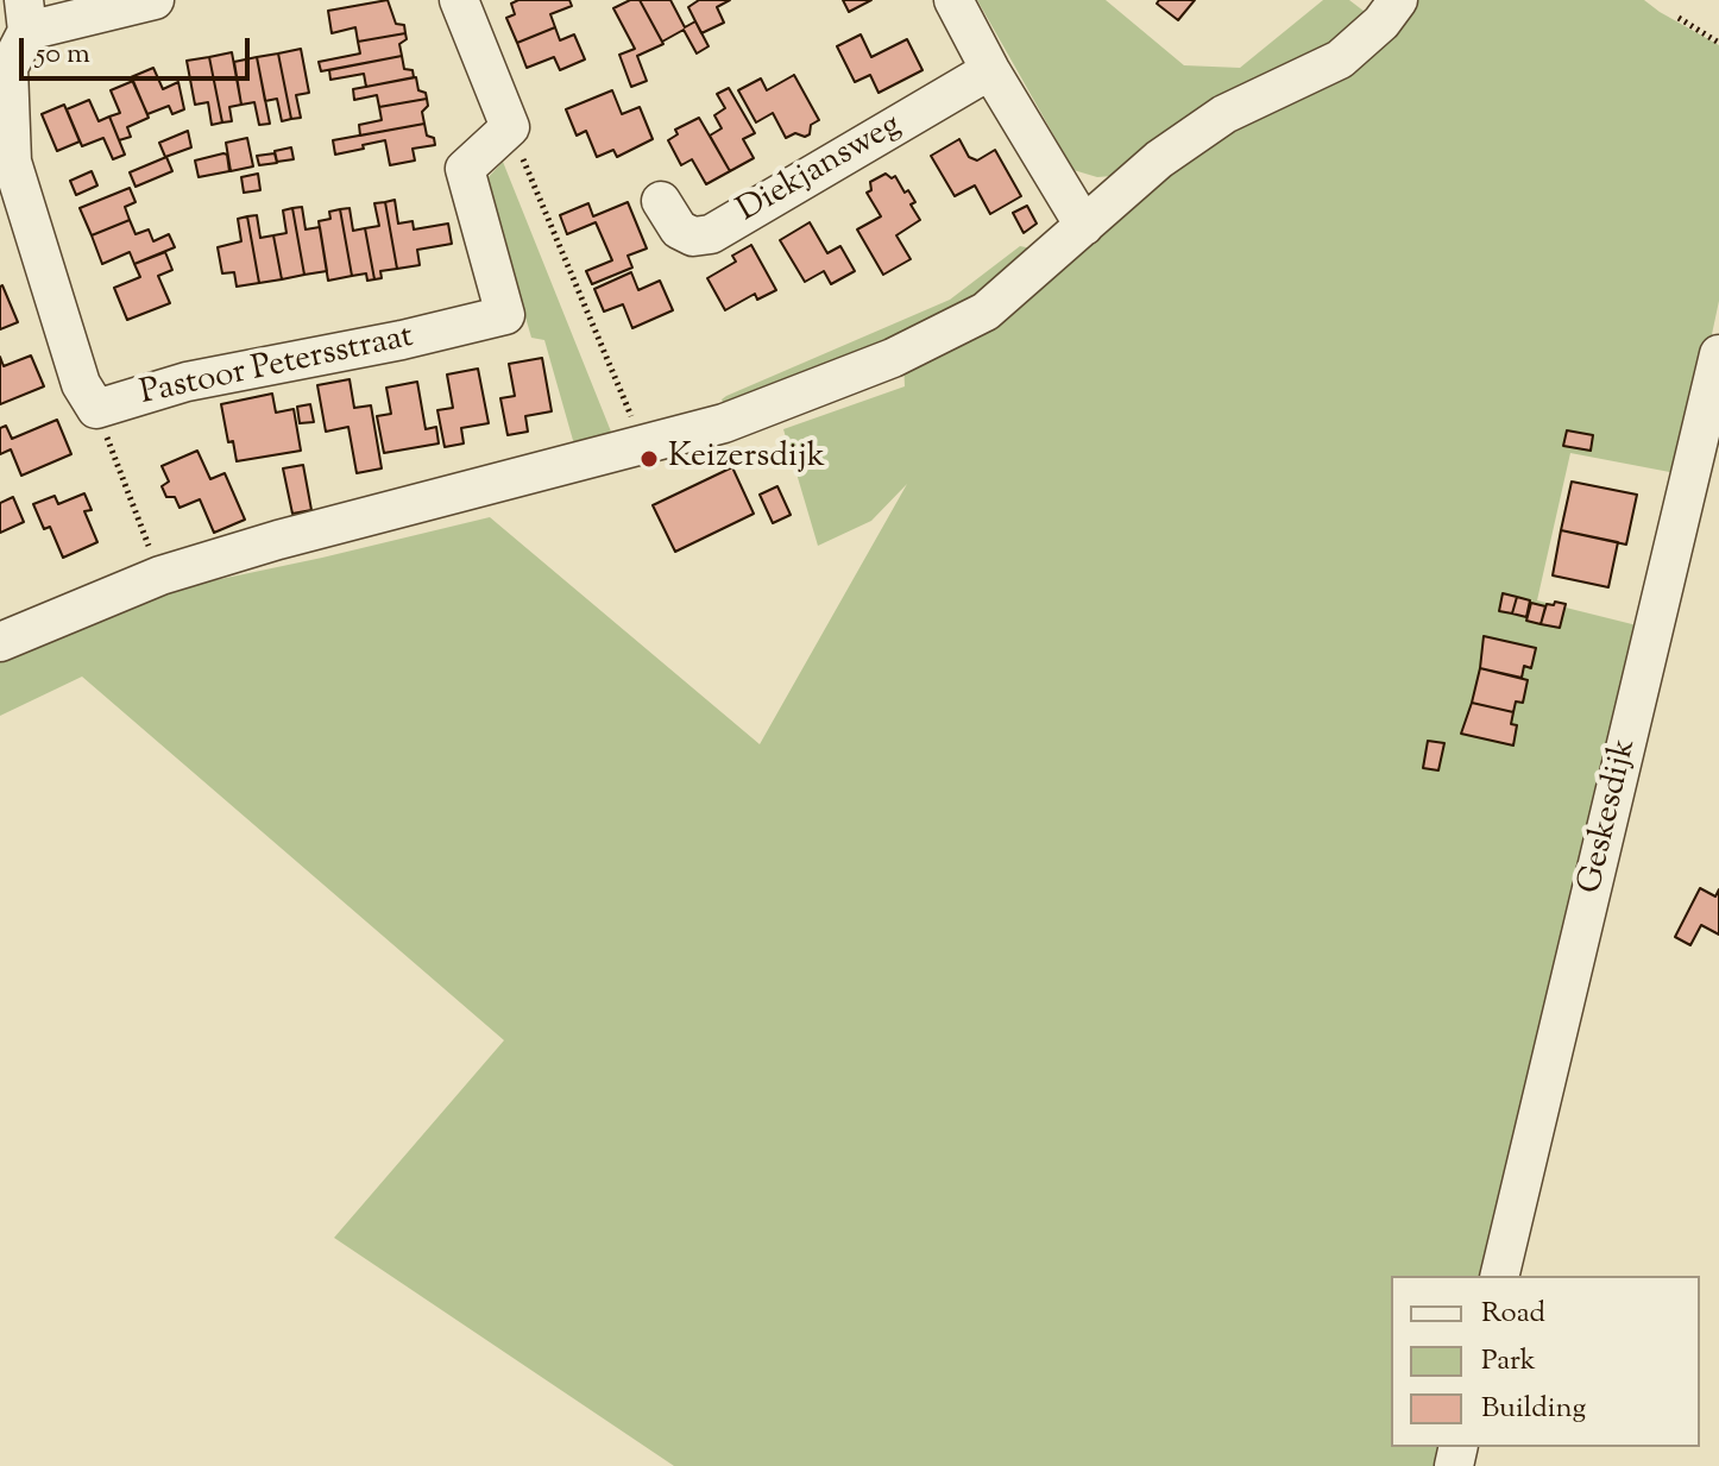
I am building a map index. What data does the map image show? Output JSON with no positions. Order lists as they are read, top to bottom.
{
  "streets": {
    "street": ["Diekjansweg", "Pastoor Petersstraat", "Geskesdijk"]
  },
  "places": ["Keizersdijk"],
  "legend": ["Road", "Park", "Building"],
  "scale_bar": "50 m"
}
